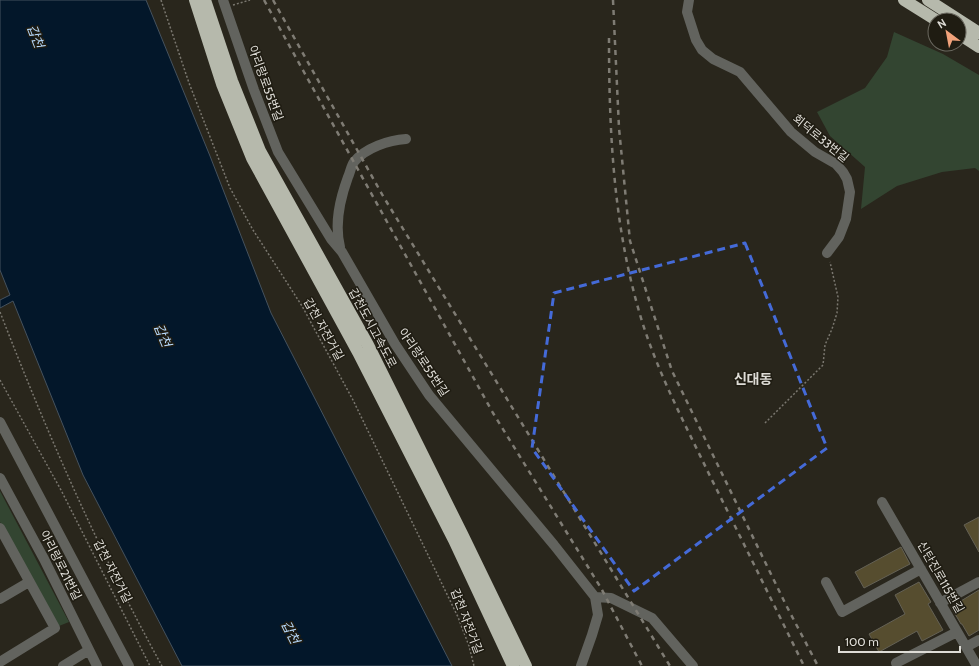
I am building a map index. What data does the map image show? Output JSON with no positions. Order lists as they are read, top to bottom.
{
  "streets": {
    "highway": ["갑천도시고속도로"],
    "street": [
      "아리랑로55번길",
      "회덕로33번길",
      "아리랑로21번길",
      "신탄진로115번길"
    ],
    "path": ["갑천 자전거길"]
  },
  "districts": ["신대동"],
  "water": ["갑천"],
  "scale_bar": "100 m",
  "north": "top left"
}
